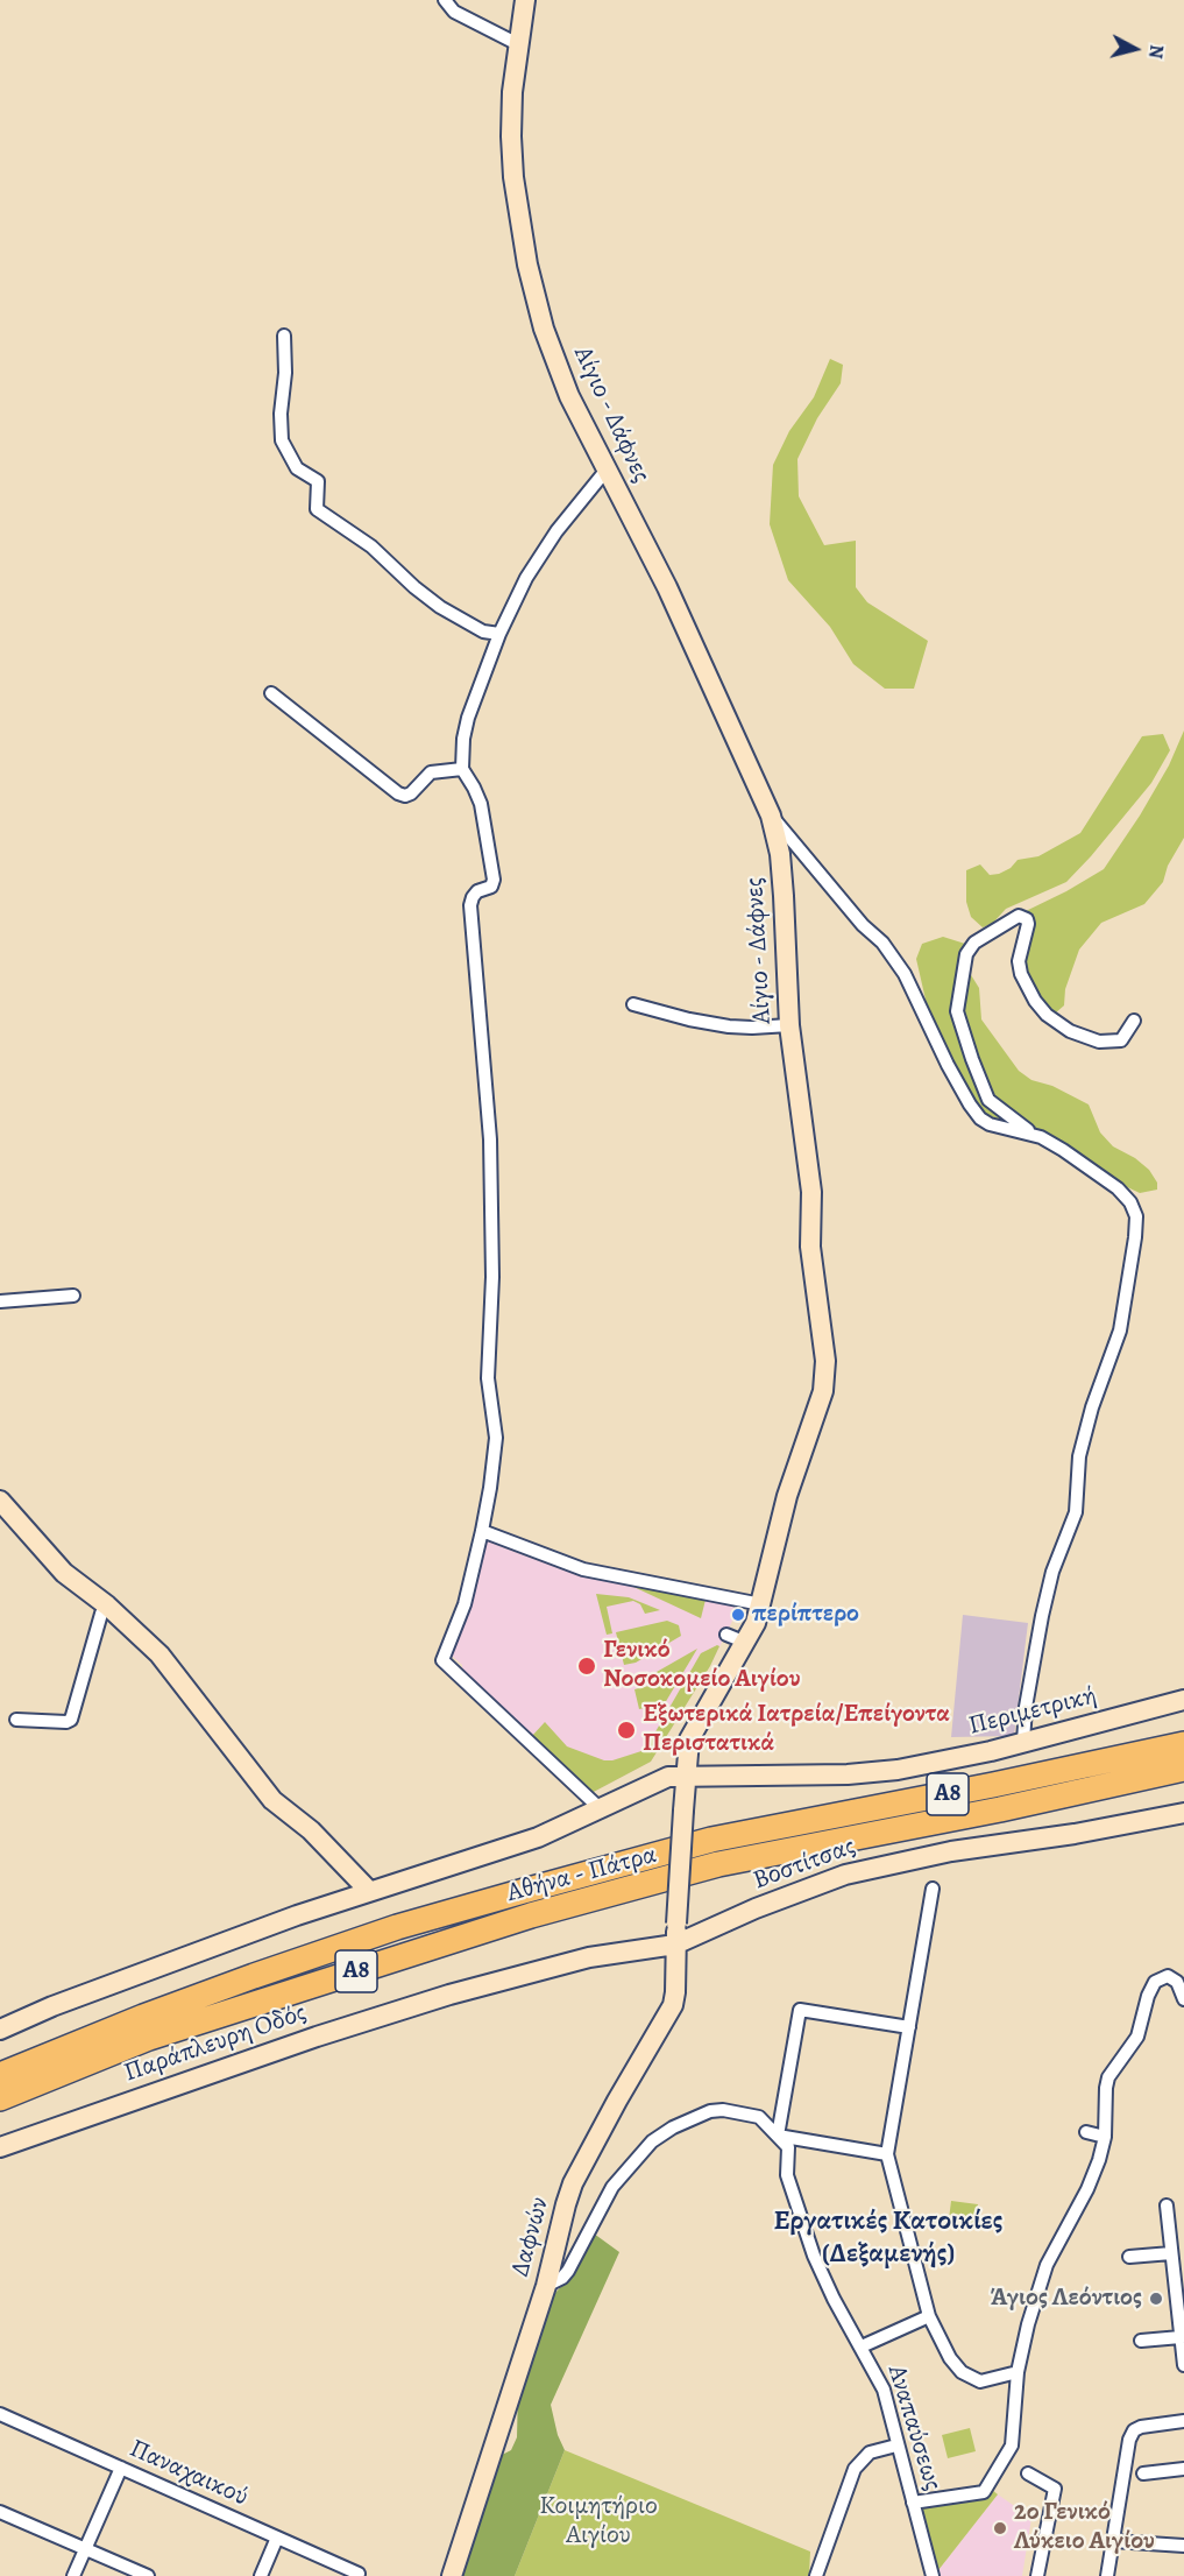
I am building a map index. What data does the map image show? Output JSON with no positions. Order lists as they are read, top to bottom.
{
  "streets": {
    "highway": ["Α8", "Αθήνα - Πάτρα"],
    "street": [
      "Αίγιο - Δάφνες",
      "Περιμετρική",
      "Βοστίτσας",
      "Παράπλευρη Οδός",
      "Δαφνών",
      "Αναπαύσεως",
      "Παναχαικού"
    ]
  },
  "crossings": [
    ["Αίγιο - Δάφνες", "Περιμετρική"],
    ["Αίγιο - Δάφνες", "Δαφνών"],
    ["Βοστίτσας", "Παράπλευρη Οδός"],
    ["Βοστίτσας", "Δαφνών"]
  ],
  "districts": ["Εργατικές Κατοικίες (Δεξαμενής)"],
  "parks": ["Κοιμητήριο Αιγίου"],
  "places": [
    "περίπτερο",
    "Γενικό Νοσοκομείο Αιγίου",
    "Εξωτερικά Ιατρεία/Επείγοντα Περιστατικά",
    "Άγιος Λεόντιος",
    "2ο Γενικό Λύκειο Αιγίου"
  ],
  "north": "right"
}
